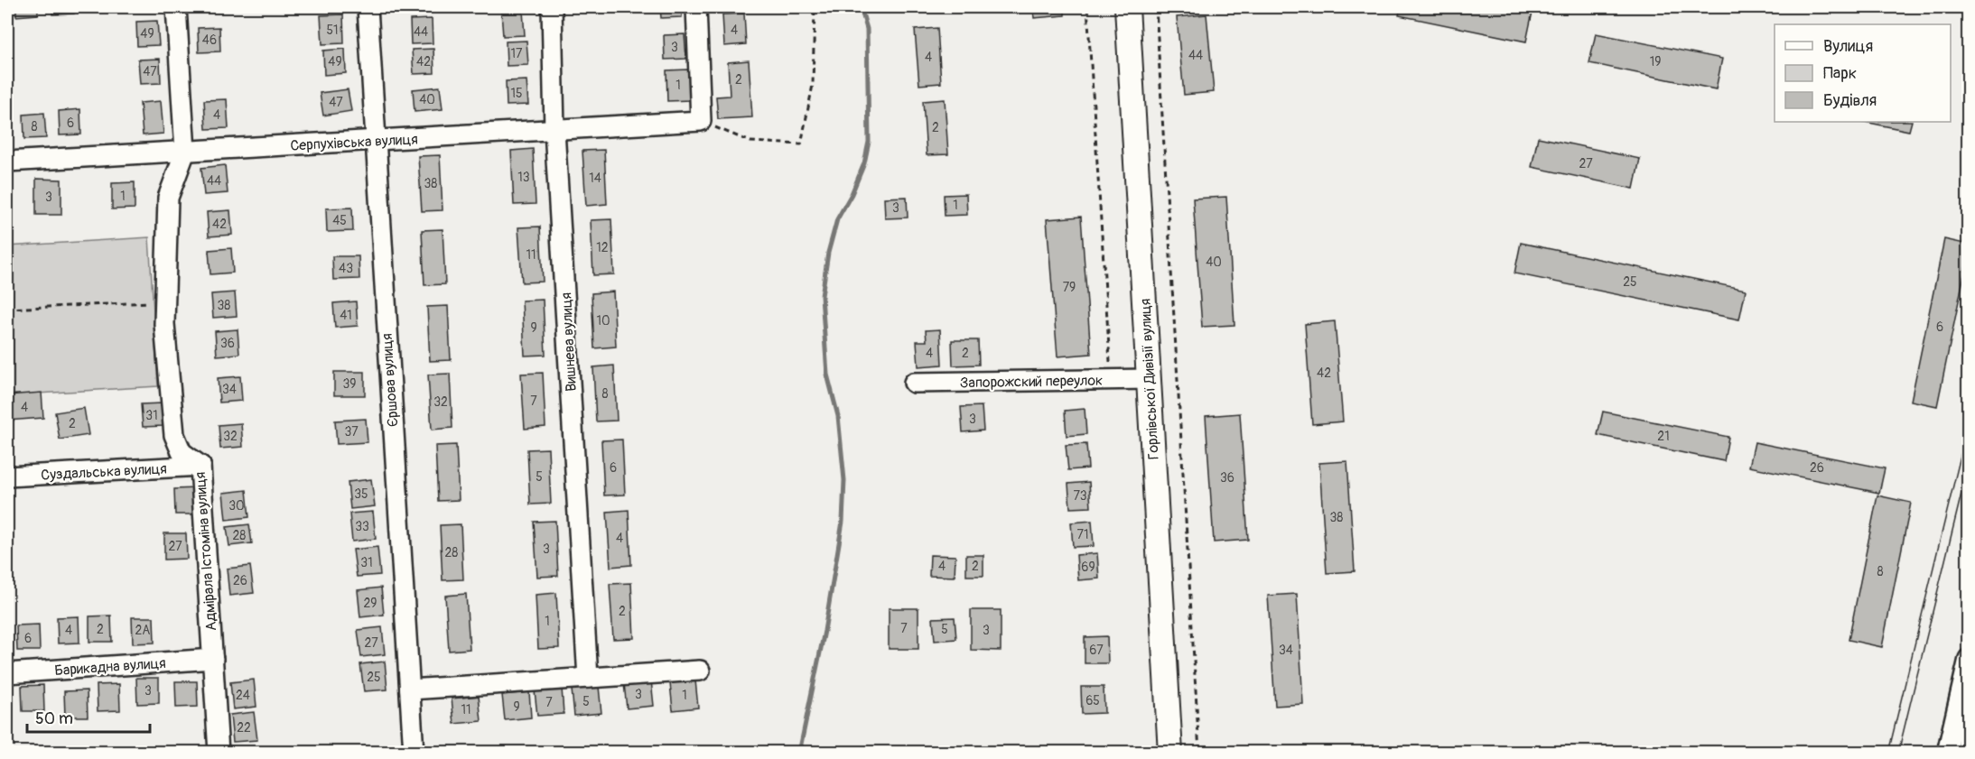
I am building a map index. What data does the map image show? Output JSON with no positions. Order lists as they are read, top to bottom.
{
  "streets": {
    "main road": ["Горлівської Дивізії вулиця"],
    "street": [
      "Серпухівська вулиця",
      "Вишнева вулиця",
      "Єршова вулиця",
      "Запорожский переулок",
      "Суздальська вулиця",
      "Адмірала Істоміна вулиця",
      "Барикадна вулиця"
    ]
  },
  "crossings": [
    ["Серпухівська вулиця", "Вишнева вулиця"],
    ["Серпухівська вулиця", "Єршова вулиця"],
    ["Серпухівська вулиця", "Адмірала Істоміна вулиця"],
    ["Горлівської Дивізії вулиця", "Запорожский переулок"],
    ["Суздальська вулиця", "Адмірала Істоміна вулиця"],
    ["Адмірала Істоміна вулиця", "Барикадна вулиця"]
  ],
  "house_numbers": [
    "51",
    "4",
    "44",
    "49",
    "46",
    "3",
    "17",
    "44",
    "4",
    "49",
    "42",
    "19",
    "47",
    "2",
    "1",
    "15",
    "40",
    "47",
    "4",
    "6",
    "8",
    "2",
    "27",
    "13",
    "14",
    "44",
    "38",
    "1",
    "3",
    "1",
    "3",
    "45",
    "42",
    "12",
    "11",
    "40",
    "43",
    "25",
    "79",
    "38",
    "41",
    "10",
    "6",
    "9",
    "36",
    "4",
    "2",
    "42",
    "39",
    "34",
    "8",
    "7",
    "32",
    "4",
    "31",
    "3",
    "2",
    "37",
    "32",
    "21",
    "6",
    "26",
    "5",
    "36",
    "35",
    "73",
    "30",
    "38",
    "33",
    "71",
    "28",
    "4",
    "27",
    "3",
    "28",
    "31",
    "4",
    "2",
    "69",
    "8",
    "26",
    "29",
    "2",
    "1",
    "7",
    "2",
    "5",
    "4",
    "2А",
    "3",
    "6",
    "27",
    "67",
    "34",
    "25",
    "3",
    "3",
    "24",
    "1",
    "65",
    "5",
    "7",
    "9",
    "11",
    "22"
  ],
  "legend": ["Вулиця", "Парк", "Будівля"],
  "scale_bar": "50 m"
}
